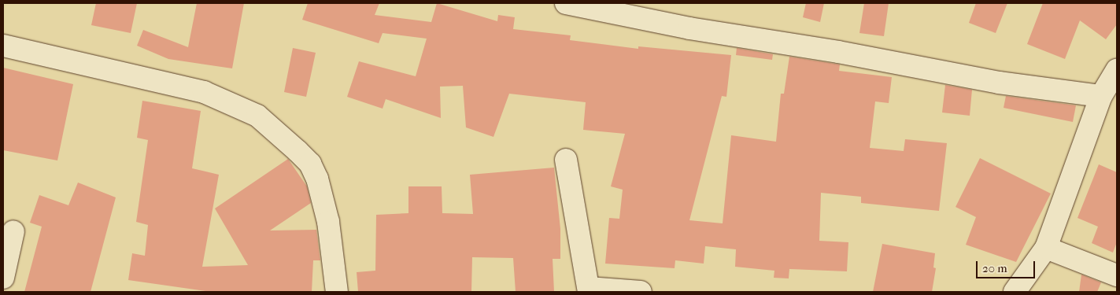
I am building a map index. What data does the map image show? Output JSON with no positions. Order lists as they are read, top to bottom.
{
  "scale_bar": "20 m"
}
